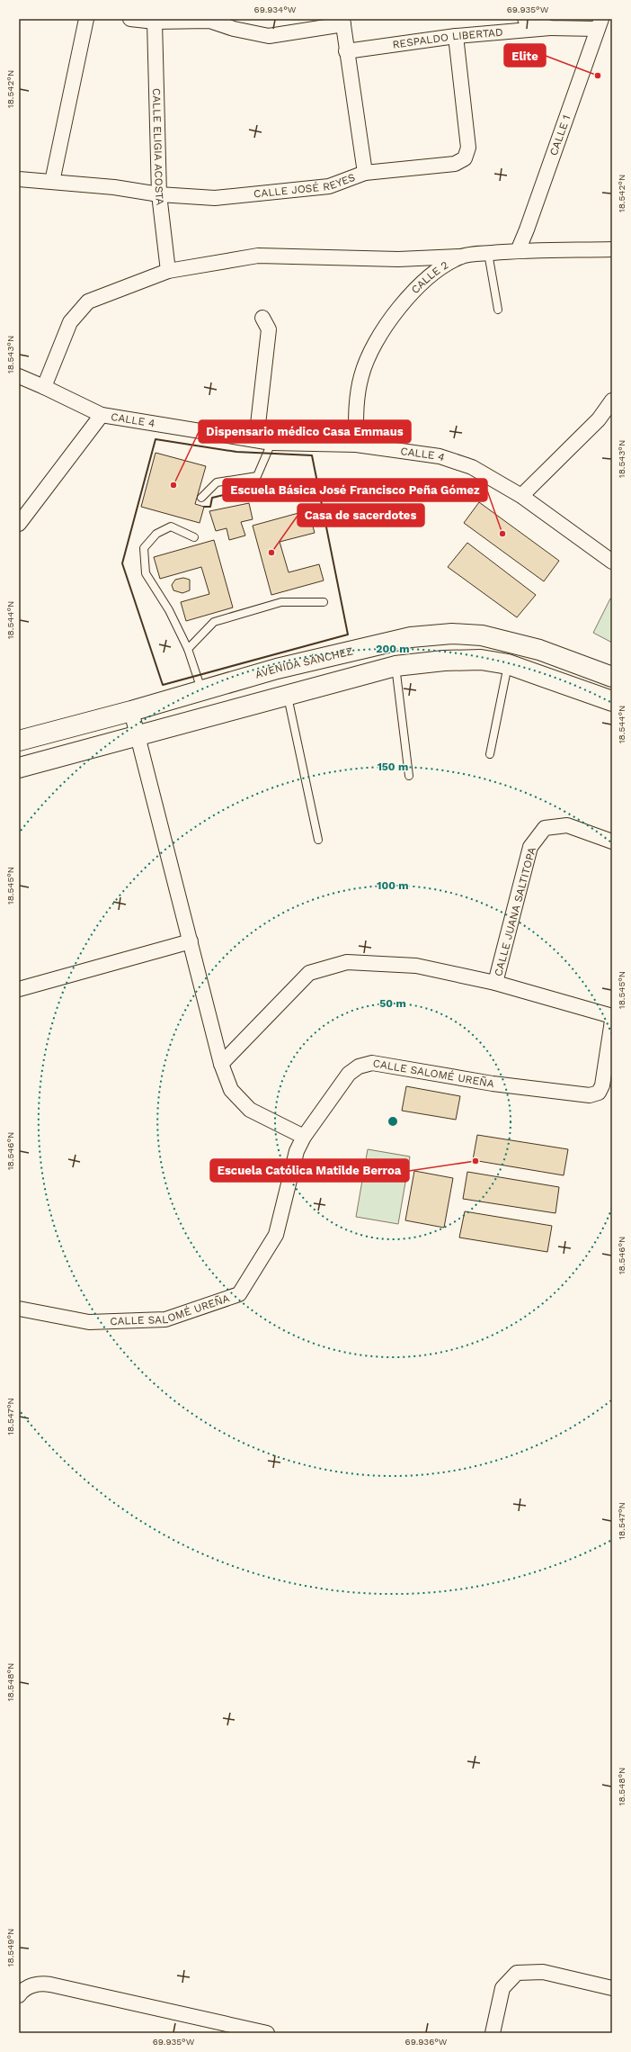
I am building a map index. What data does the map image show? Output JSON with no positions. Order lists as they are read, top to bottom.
{
  "streets": {
    "street": [
      "RESPALDO LIBERTAD",
      "CALLE 1",
      "CALLE ELIGIA ACOSTA",
      "CALLE JOSÉ REYES",
      "CALLE 2",
      "CALLE 4",
      "AVENIDA SÁNCHEZ",
      "CALLE JUANA SALTITOPA",
      "CALLE SALOMÉ UREÑA"
    ]
  },
  "crossings": [
    ["RESPALDO LIBERTAD", "CALLE JOSÉ REYES"],
    ["CALLE 1", "CALLE 2"],
    ["CALLE ELIGIA ACOSTA", "CALLE JOSÉ REYES"],
    ["CALLE 2", "CALLE 4"]
  ],
  "places": [
    "Elite",
    "Dispensario médico Casa Emmaus",
    "Escuela Básica José Francisco Peña Gómez",
    "Casa de sacerdotes",
    "Escuela Católica Matilde Berroa"
  ],
  "coordinates": [
    "69.934°W",
    "69.935°W",
    "18.542°N",
    "18.543°N",
    "18.544°N",
    "18.545°N",
    "18.546°N",
    "18.547°N",
    "18.548°N",
    "18.549°N",
    "69.936°W"
  ],
  "rings": [
    "200 m",
    "150 m",
    "100 m",
    "50 m"
  ]
}
